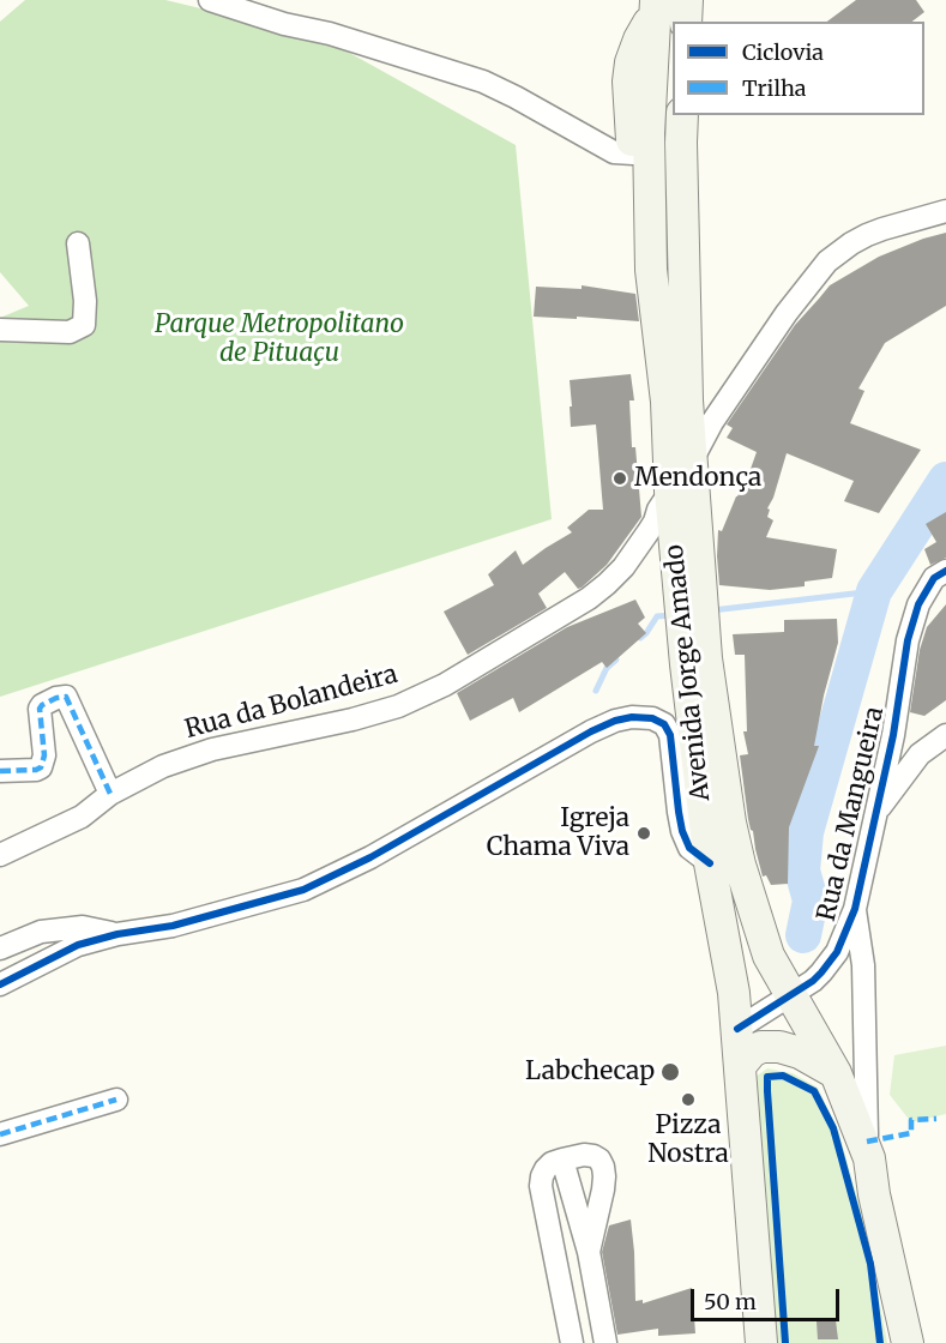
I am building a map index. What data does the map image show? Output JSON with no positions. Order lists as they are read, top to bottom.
{
  "streets": {
    "main road": ["Avenida Jorge Amado"],
    "street": ["Rua da Bolandeira", "Rua da Mangueira"]
  },
  "crossings": [
    ["Avenida Jorge Amado", "Rua da Bolandeira"],
    ["Avenida Jorge Amado", "Rua da Mangueira"]
  ],
  "parks": ["Parque Metropolitano de Pituaçu"],
  "places": [
    "Mendonça",
    "Igreja Chama Viva",
    "Labchecap",
    "Pizza Nostra"
  ],
  "legend": ["Ciclovia", "Trilha"],
  "scale_bar": "50 m"
}
